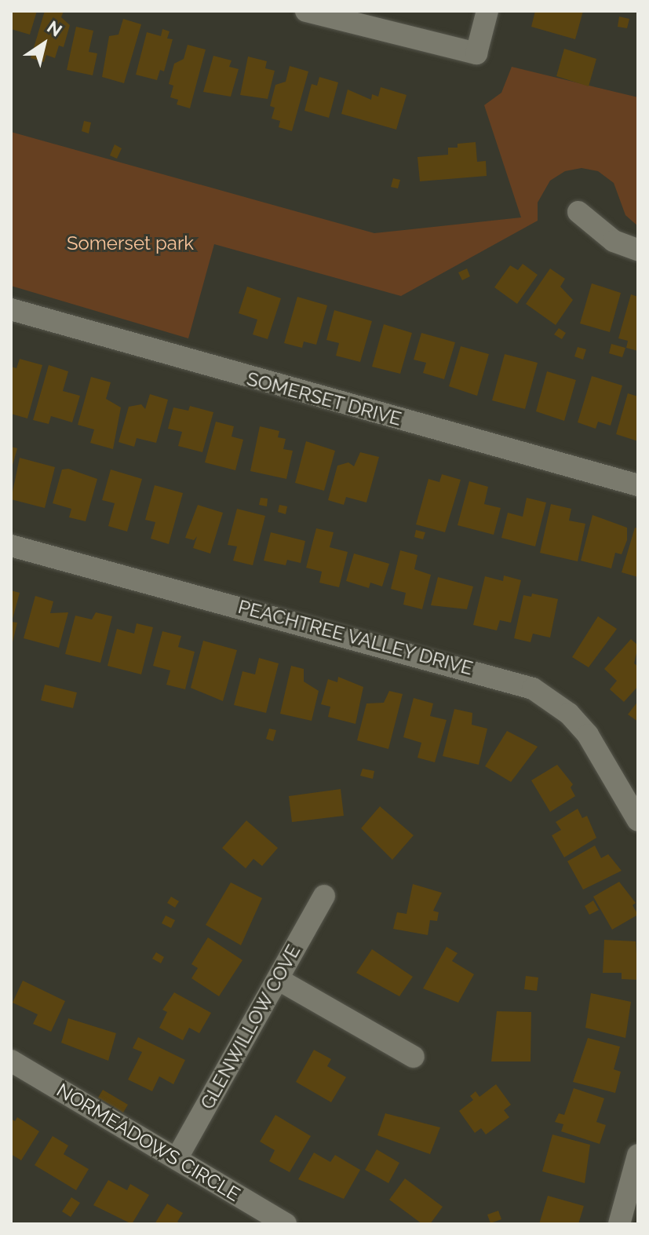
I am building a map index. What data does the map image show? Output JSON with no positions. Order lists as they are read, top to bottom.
{
  "streets": {
    "street": [
      "SOMERSET DRIVE",
      "PEACHTREE VALLEY DRIVE",
      "GLENWILLOW COVE",
      "NORMEADOWS CIRCLE"
    ]
  },
  "crossings": [
    ["GLENWILLOW COVE", "NORMEADOWS CIRCLE"]
  ],
  "parks": ["Somerset park"],
  "north": "top right"
}
